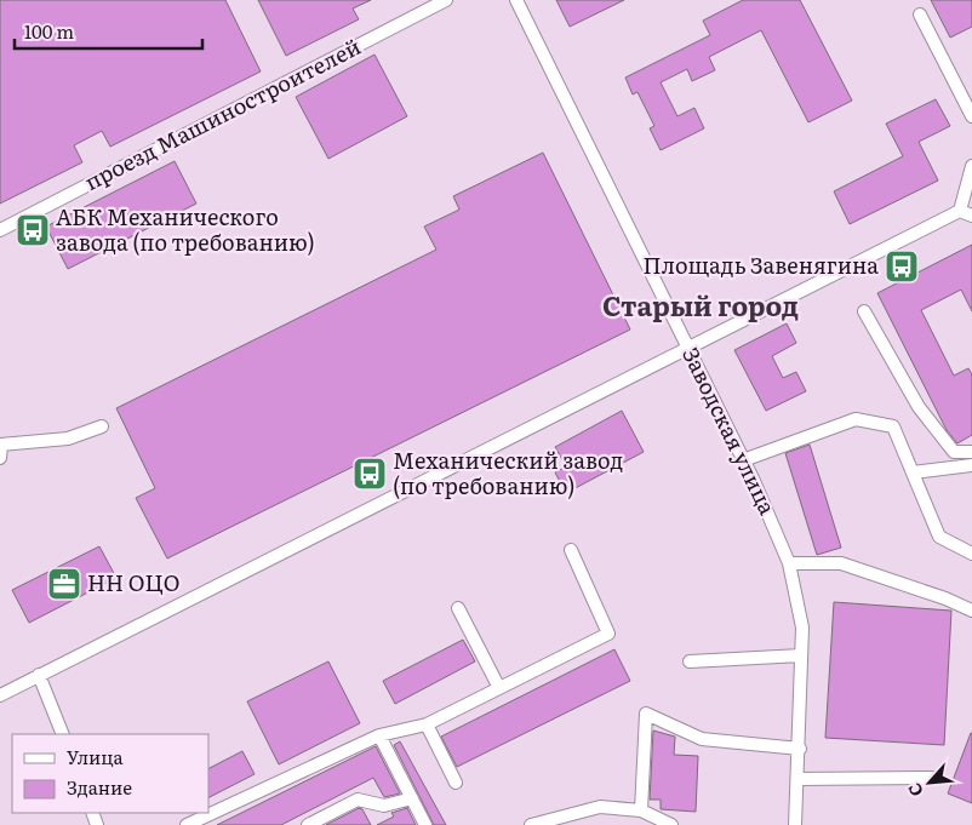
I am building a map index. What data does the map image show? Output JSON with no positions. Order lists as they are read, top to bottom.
{
  "streets": {
    "street": ["проезд Машиностроителей", "Заводская улица"]
  },
  "districts": ["Старый город"],
  "places": {
    "bus stop": ["АБК Механического завода (по требованию)", "Площадь Завенягина", "Механический завод (по требованию)"],
    "office": ["НН ОЦО"]
  },
  "legend": ["Улица", "Здание"],
  "scale_bar": "100 m",
  "north": "bottom left"
}
